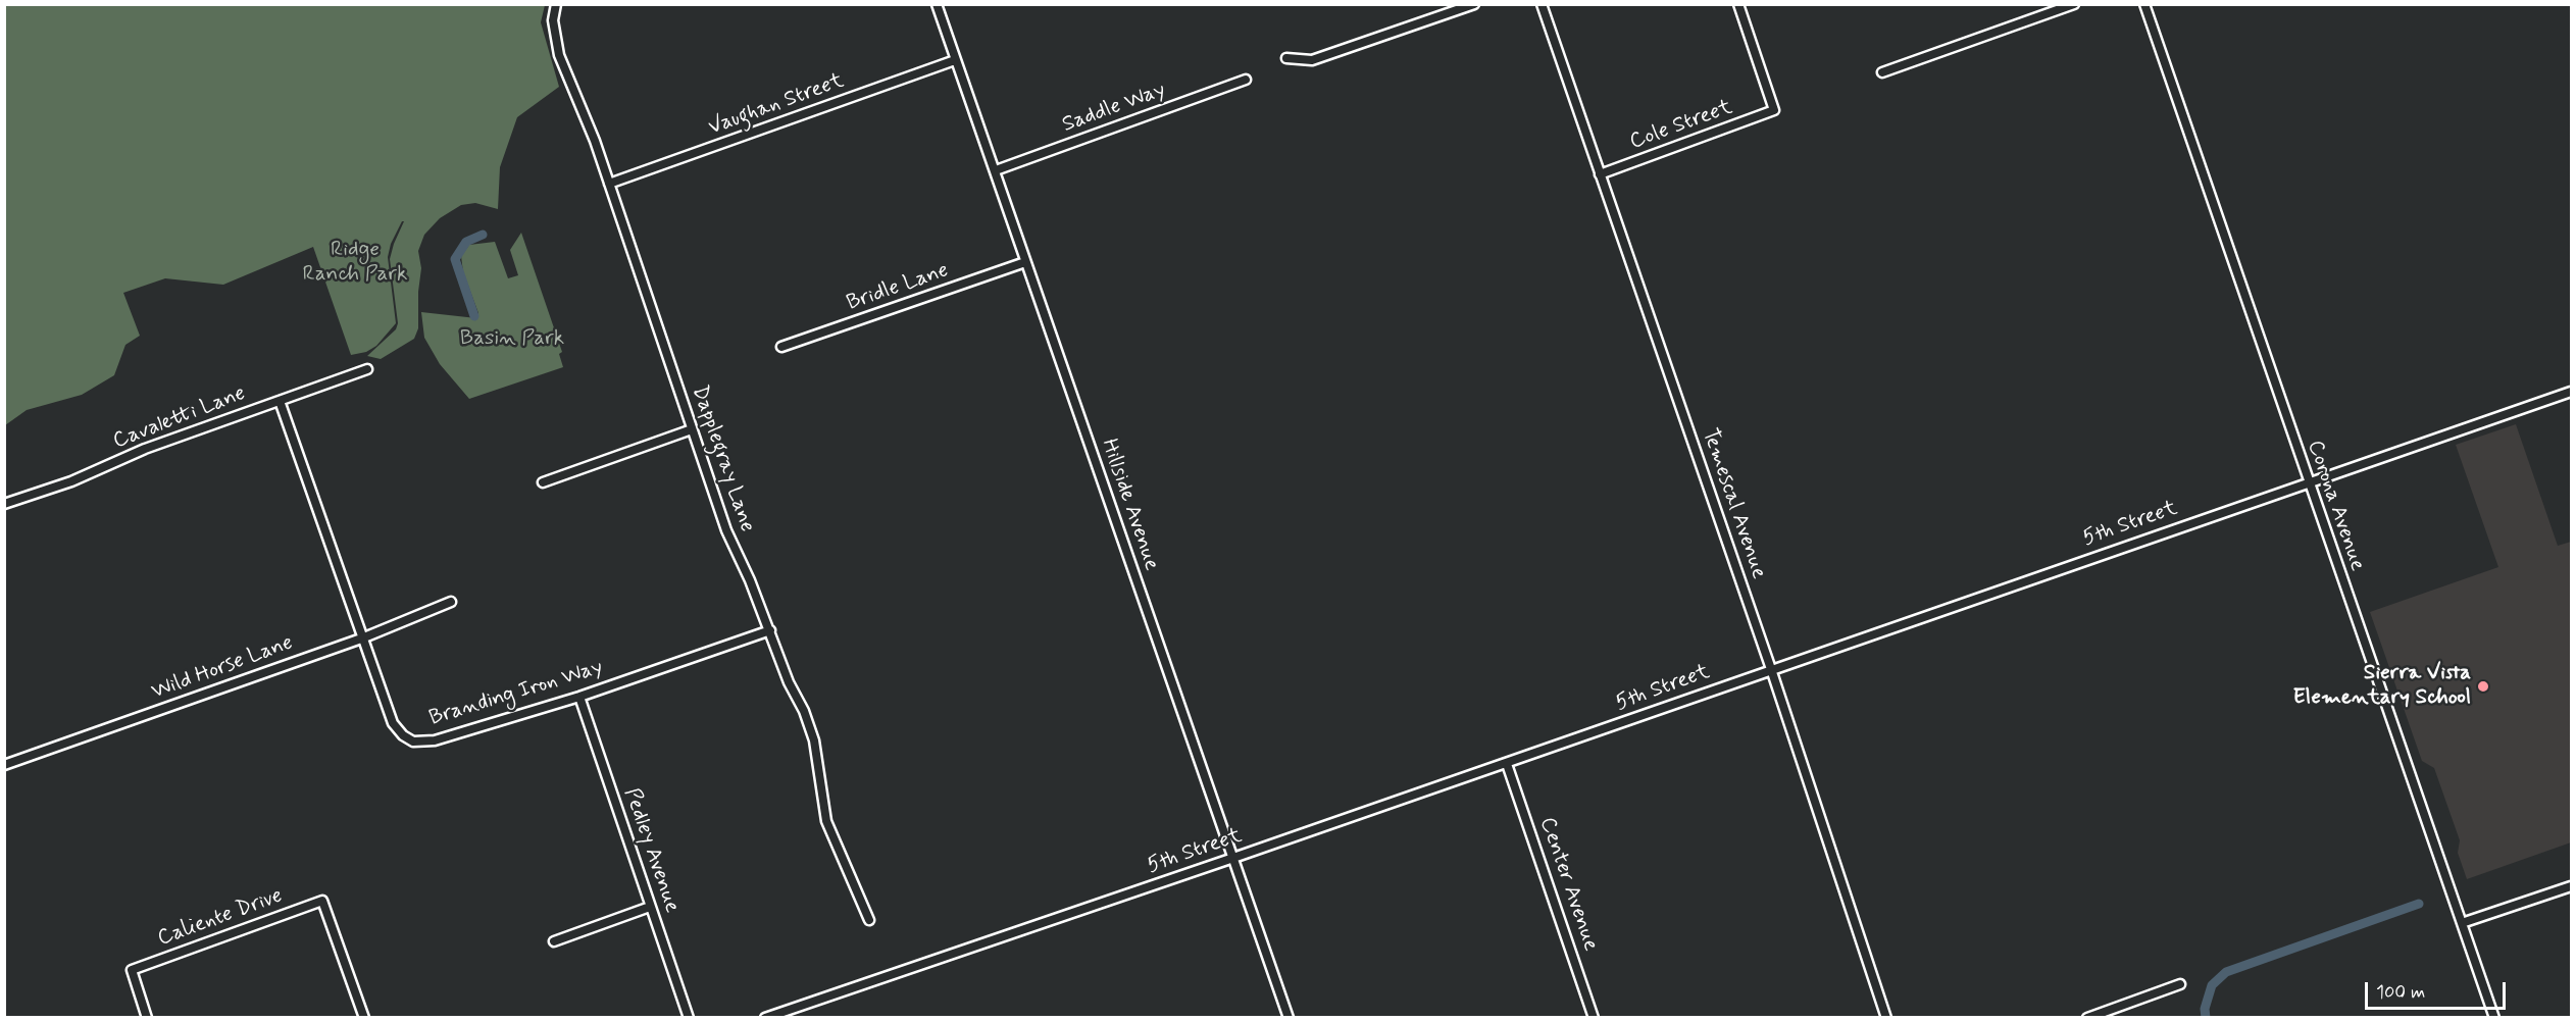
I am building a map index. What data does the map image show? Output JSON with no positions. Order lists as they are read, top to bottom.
{
  "streets": {
    "street": [
      "Vaughan Street",
      "Saddle Way",
      "Cole Street",
      "Bridle Lane",
      "Cavaletti Lane",
      "Dapplegray Lane",
      "Temescal Avenue",
      "Hillside Avenue",
      "Corona Avenue",
      "5th Street",
      "Wild Horse Lane",
      "Branding Iron Way",
      "Pedley Avenue",
      "Center Avenue",
      "Caliente Drive"
    ]
  },
  "crossings": [
    ["Vaughan Street", "Dapplegray Lane"],
    ["Vaughan Street", "Hillside Avenue"],
    ["Saddle Way", "Hillside Avenue"],
    ["Cole Street", "Temescal Avenue"],
    ["Bridle Lane", "Hillside Avenue"],
    ["Cavaletti Lane", "Branding Iron Way"],
    ["Dapplegray Lane", "Branding Iron Way"],
    ["Temescal Avenue", "5th Street"],
    ["Hillside Avenue", "5th Street"],
    ["Corona Avenue", "5th Street"],
    ["5th Street", "Center Avenue"],
    ["Wild Horse Lane", "Branding Iron Way"],
    ["Branding Iron Way", "Pedley Avenue"]
  ],
  "parks": ["Ridge Ranch Park", "Basin Park"],
  "places": ["Sierra Vista Elementary School"],
  "scale_bar": "100 m"
}
